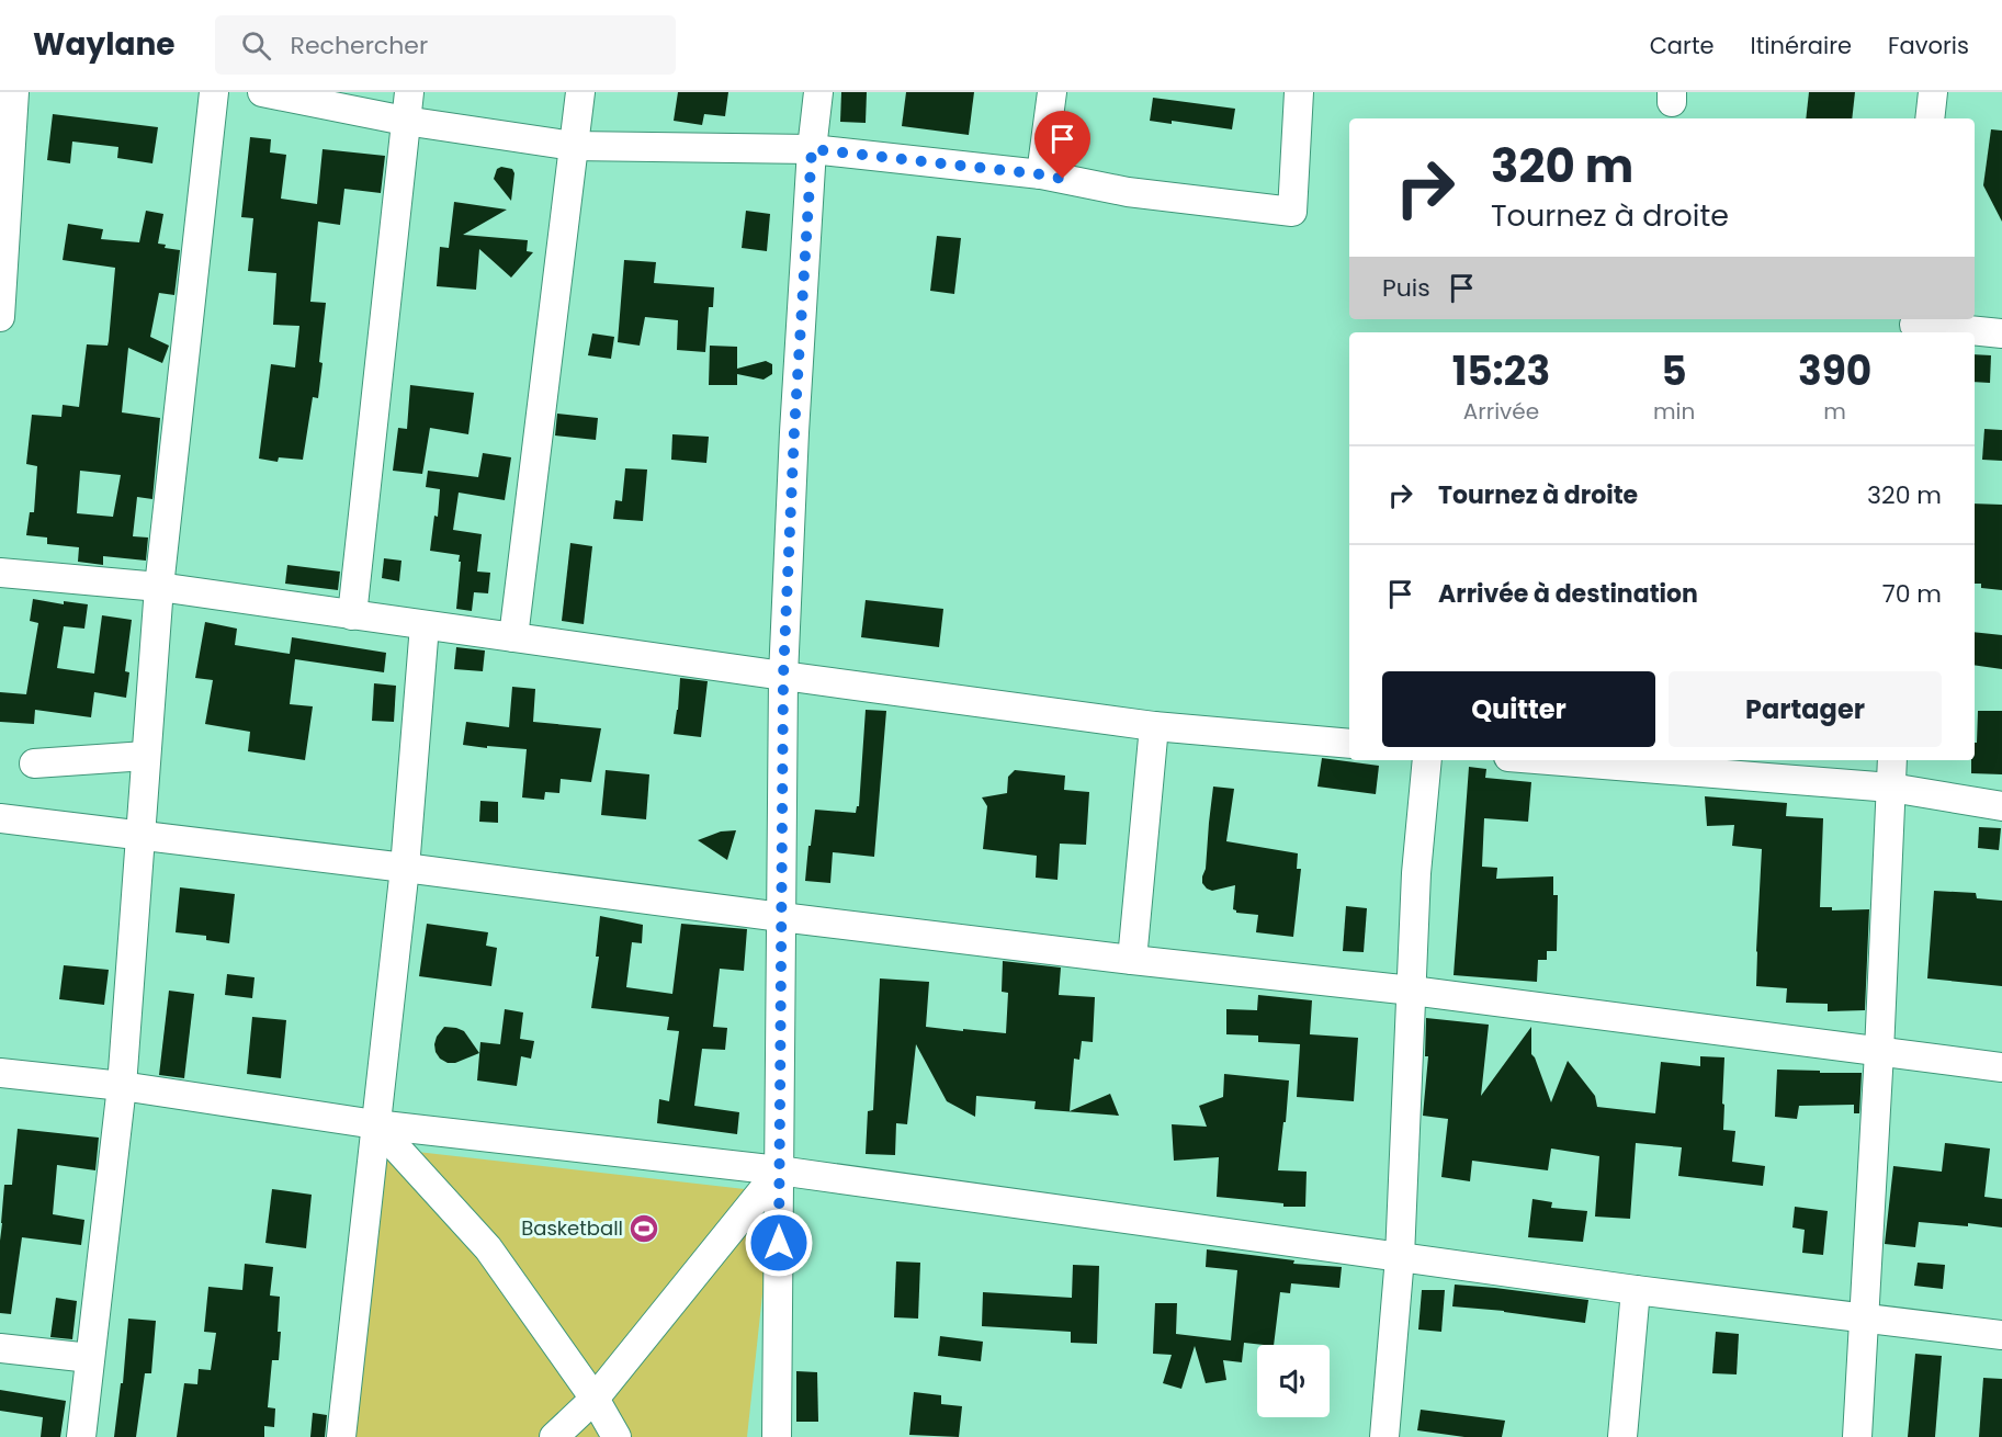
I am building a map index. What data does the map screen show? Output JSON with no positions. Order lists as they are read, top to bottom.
{
  "places": {
    "sports": ["Basketball"]
  },
  "page": {
    "header": "Waylane",
    "search": "Rechercher",
    "nav": ["Carte", "Itinéraire", "Favoris"],
    "turn": ["320 m", "Tournez à droite"],
    "then": "Puis",
    "eta": [
      "15:23",
      "Arrivée",
      "5",
      "min",
      "390",
      "m"
    ],
    "list": [
      {
        "name": "Tournez à droite",
        "value": "320 m"
      },
      {
        "name": "Arrivée à destination",
        "value": "70 m"
      }
    ],
    "buttons": ["Quitter", "Partager"]
  }
}
